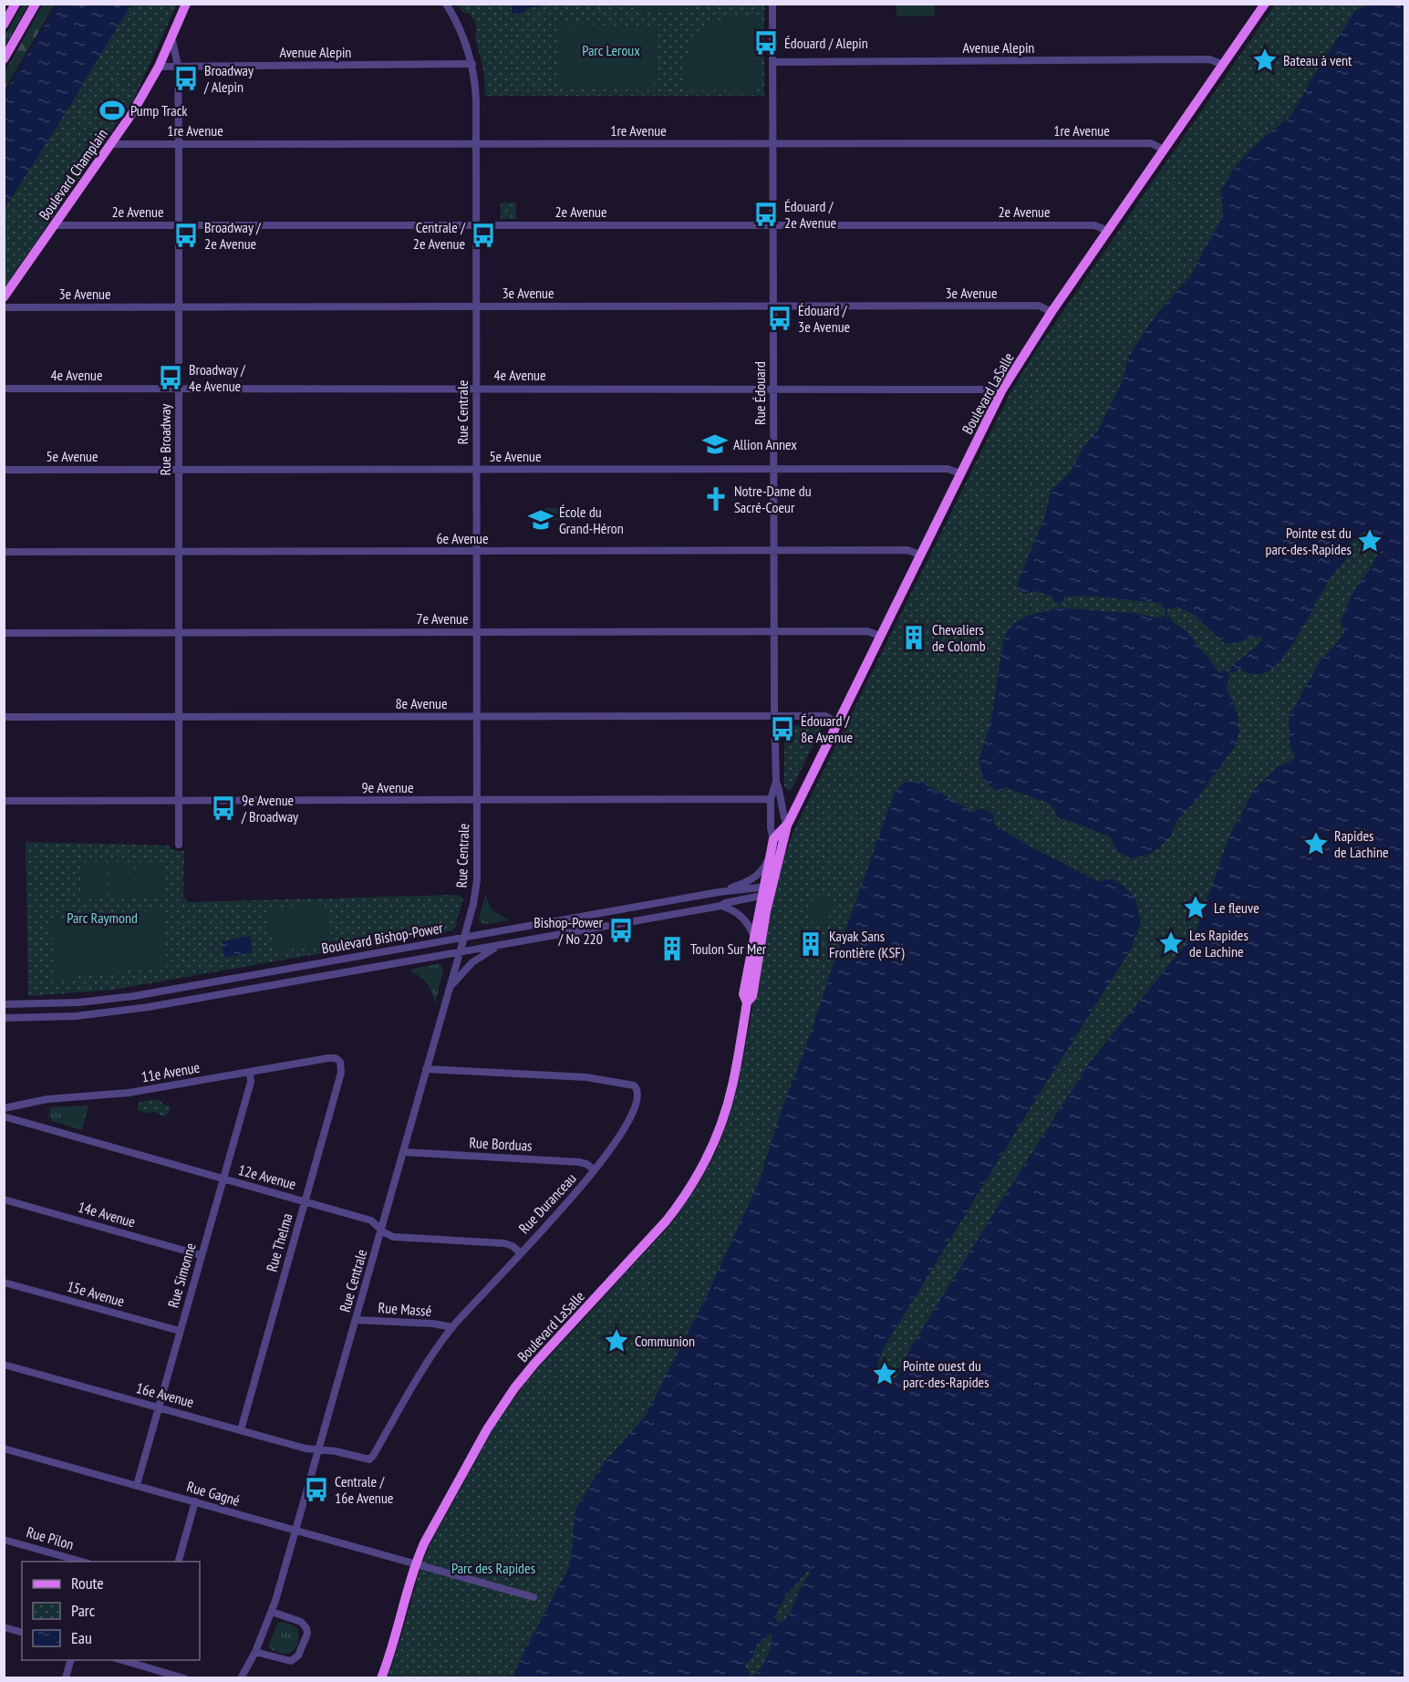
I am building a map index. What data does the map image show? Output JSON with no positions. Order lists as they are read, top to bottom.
{
  "streets": {
    "main road": ["Boulevard Champlain", "Boulevard LaSalle"],
    "street": [
      "Avenue Alepin",
      "1re Avenue",
      "2e Avenue",
      "3e Avenue",
      "4e Avenue",
      "Rue Édouard",
      "Rue Centrale",
      "Rue Broadway",
      "5e Avenue",
      "6e Avenue",
      "7e Avenue",
      "8e Avenue",
      "9e Avenue",
      "Boulevard Bishop-Power",
      "11e Avenue",
      "Rue Borduas",
      "12e Avenue",
      "Rue Duranceau",
      "14e Avenue",
      "Rue Thelma",
      "Rue Simonne",
      "15e Avenue",
      "Rue Massé",
      "16e Avenue",
      "Rue Gagné",
      "Rue Pilon"
    ]
  },
  "crossings": [
    ["Avenue Alepin", "Boulevard Champlain"],
    ["Avenue Alepin", "Rue Édouard"],
    ["Avenue Alepin", "Boulevard LaSalle"],
    ["Avenue Alepin", "Rue Centrale"],
    ["Avenue Alepin", "Rue Broadway"],
    ["1re Avenue", "Boulevard Champlain"],
    ["1re Avenue", "Rue Édouard"],
    ["1re Avenue", "Boulevard LaSalle"],
    ["1re Avenue", "Rue Centrale"],
    ["1re Avenue", "Rue Broadway"],
    ["Boulevard Champlain", "2e Avenue"],
    ["Boulevard Champlain", "Rue Broadway"],
    ["2e Avenue", "Rue Édouard"],
    ["2e Avenue", "Boulevard LaSalle"],
    ["2e Avenue", "Rue Centrale"],
    ["2e Avenue", "Rue Broadway"],
    ["3e Avenue", "Rue Édouard"],
    ["3e Avenue", "Boulevard LaSalle"],
    ["3e Avenue", "Rue Centrale"],
    ["3e Avenue", "Rue Broadway"],
    ["4e Avenue", "Rue Édouard"],
    ["4e Avenue", "Boulevard LaSalle"],
    ["4e Avenue", "Rue Centrale"],
    ["4e Avenue", "Rue Broadway"],
    ["Rue Édouard", "Boulevard LaSalle"],
    ["Rue Édouard", "5e Avenue"],
    ["Rue Édouard", "6e Avenue"],
    ["Rue Édouard", "7e Avenue"],
    ["Rue Édouard", "8e Avenue"],
    ["Rue Édouard", "9e Avenue"],
    ["Boulevard LaSalle", "5e Avenue"],
    ["Boulevard LaSalle", "6e Avenue"],
    ["Boulevard LaSalle", "7e Avenue"],
    ["Boulevard LaSalle", "8e Avenue"],
    ["Boulevard LaSalle", "Boulevard Bishop-Power"],
    ["Boulevard LaSalle", "Rue Gagné"],
    ["Rue Centrale", "5e Avenue"],
    ["Rue Centrale", "6e Avenue"],
    ["Rue Centrale", "7e Avenue"],
    ["Rue Centrale", "8e Avenue"],
    ["Rue Centrale", "9e Avenue"],
    ["Rue Centrale", "Boulevard Bishop-Power"],
    ["Rue Centrale", "Rue Borduas"],
    ["Rue Centrale", "12e Avenue"],
    ["Rue Centrale", "Rue Duranceau"],
    ["Rue Centrale", "Rue Massé"],
    ["Rue Centrale", "16e Avenue"],
    ["Rue Centrale", "Rue Gagné"],
    ["Rue Broadway", "5e Avenue"],
    ["Rue Broadway", "6e Avenue"],
    ["Rue Broadway", "7e Avenue"],
    ["Rue Broadway", "8e Avenue"],
    ["Rue Broadway", "9e Avenue"],
    ["11e Avenue", "Rue Thelma"],
    ["11e Avenue", "Rue Simonne"],
    ["Rue Borduas", "Rue Duranceau"],
    ["12e Avenue", "Rue Duranceau"],
    ["12e Avenue", "Rue Thelma"],
    ["12e Avenue", "Rue Simonne"],
    ["Rue Duranceau", "Rue Massé"],
    ["Rue Duranceau", "16e Avenue"],
    ["14e Avenue", "Rue Simonne"],
    ["Rue Thelma", "16e Avenue"],
    ["Rue Simonne", "15e Avenue"],
    ["Rue Simonne", "16e Avenue"],
    ["Rue Simonne", "Rue Gagné"]
  ],
  "parks": ["Parc Leroux", "Parc Raymond", "Parc des Rapides"],
  "places": {
    "bus stop": [
      "Édouard / Alepin",
      "Broadway / Alepin",
      "Édouard / 2e Avenue",
      "Broadway / 2e Avenue",
      "Centrale / 2e Avenue",
      "Édouard / 3e Avenue",
      "Broadway / 4e Avenue",
      "Édouard / 8e Avenue",
      "9e Avenue / Broadway",
      "Bishop-Power / No 220",
      "Centrale / 16e Avenue"
    ],
    "place": [
      "Bateau à vent",
      "Pointe est du parc-des-Rapides",
      "Rapides de Lachine",
      "Le fleuve",
      "Les Rapides de Lachine",
      "Communion",
      "Pointe ouest du parc-des-Rapides"
    ],
    "sports": ["Pump Track"],
    "school or university": ["Allion Annex", "École du Grand-Héron"],
    "church": ["Notre-Dame du Sacré-Coeur"],
    "building": ["Chevaliers de Colomb", "Kayak Sans Frontière (KSF)", "Toulon Sur Mer"]
  },
  "legend": ["Route", "Parc", "Eau"]
}
